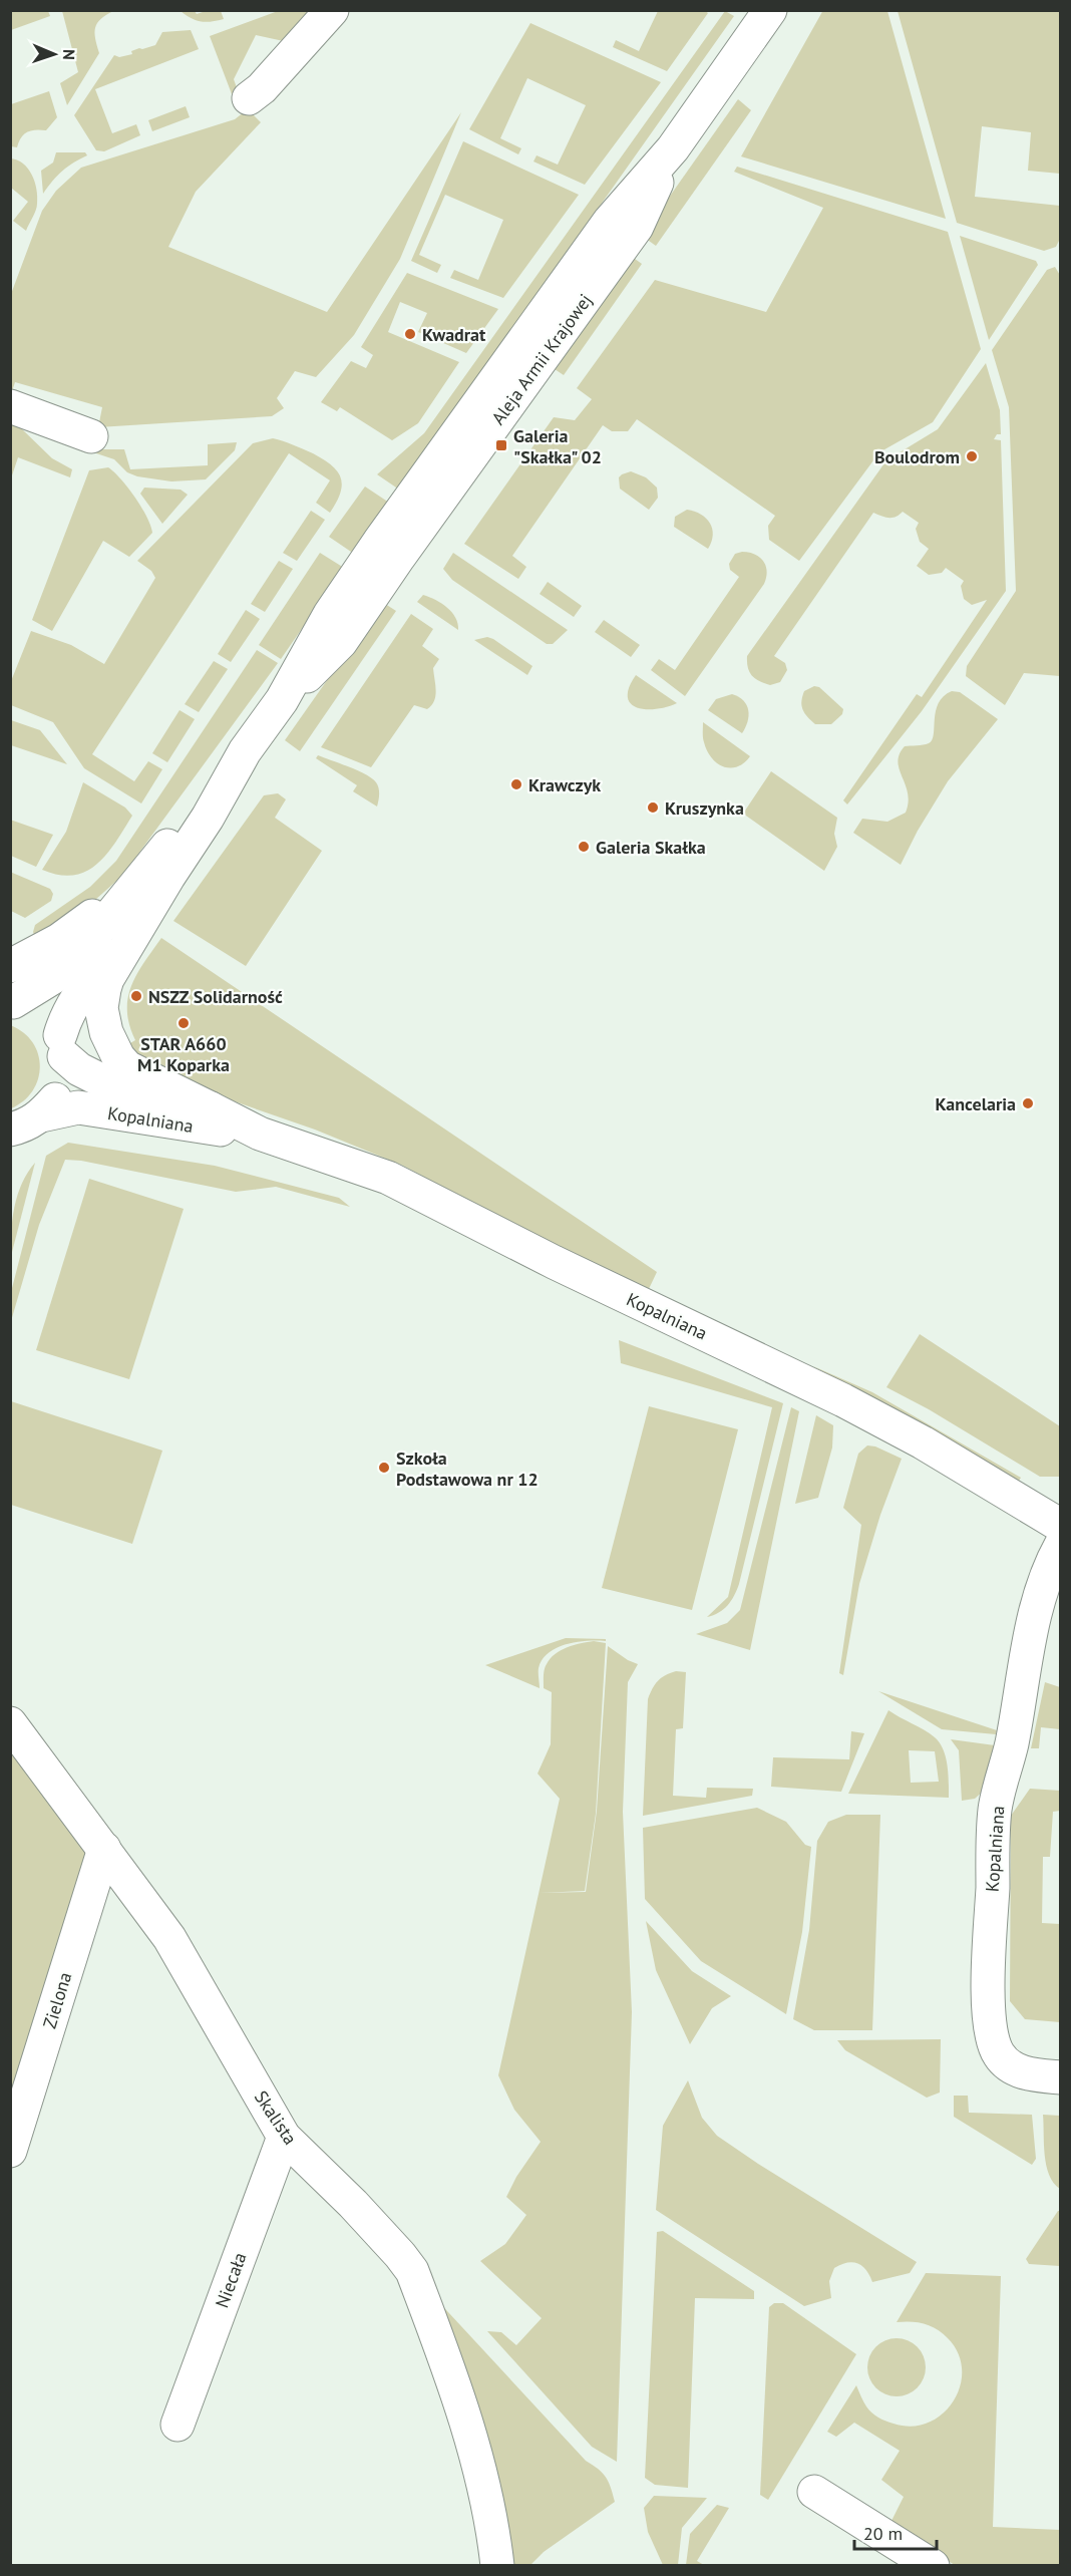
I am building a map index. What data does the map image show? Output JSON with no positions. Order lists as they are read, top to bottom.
{
  "streets": {
    "street": [
      "Aleja Armii Krajowej",
      "Kopalniana",
      "Zielona",
      "Skalista",
      "Niecała"
    ]
  },
  "crossings": [
    ["Aleja Armii Krajowej", "Kopalniana"],
    ["Zielona", "Skalista"],
    ["Skalista", "Niecała"]
  ],
  "places": {
    "other": [
      "Kwadrat",
      "Boulodrom",
      "Krawczyk",
      "Kruszynka",
      "Galeria Skałka",
      "NSZZ Solidarność",
      "STAR A660 M1 Koparka",
      "Kancelaria",
      "Szkoła Podstawowa nr 12"
    ],
    "transit": ["Galeria \"Skałka\" 02"]
  },
  "scale_bar": "20 m",
  "north": "right"
}
